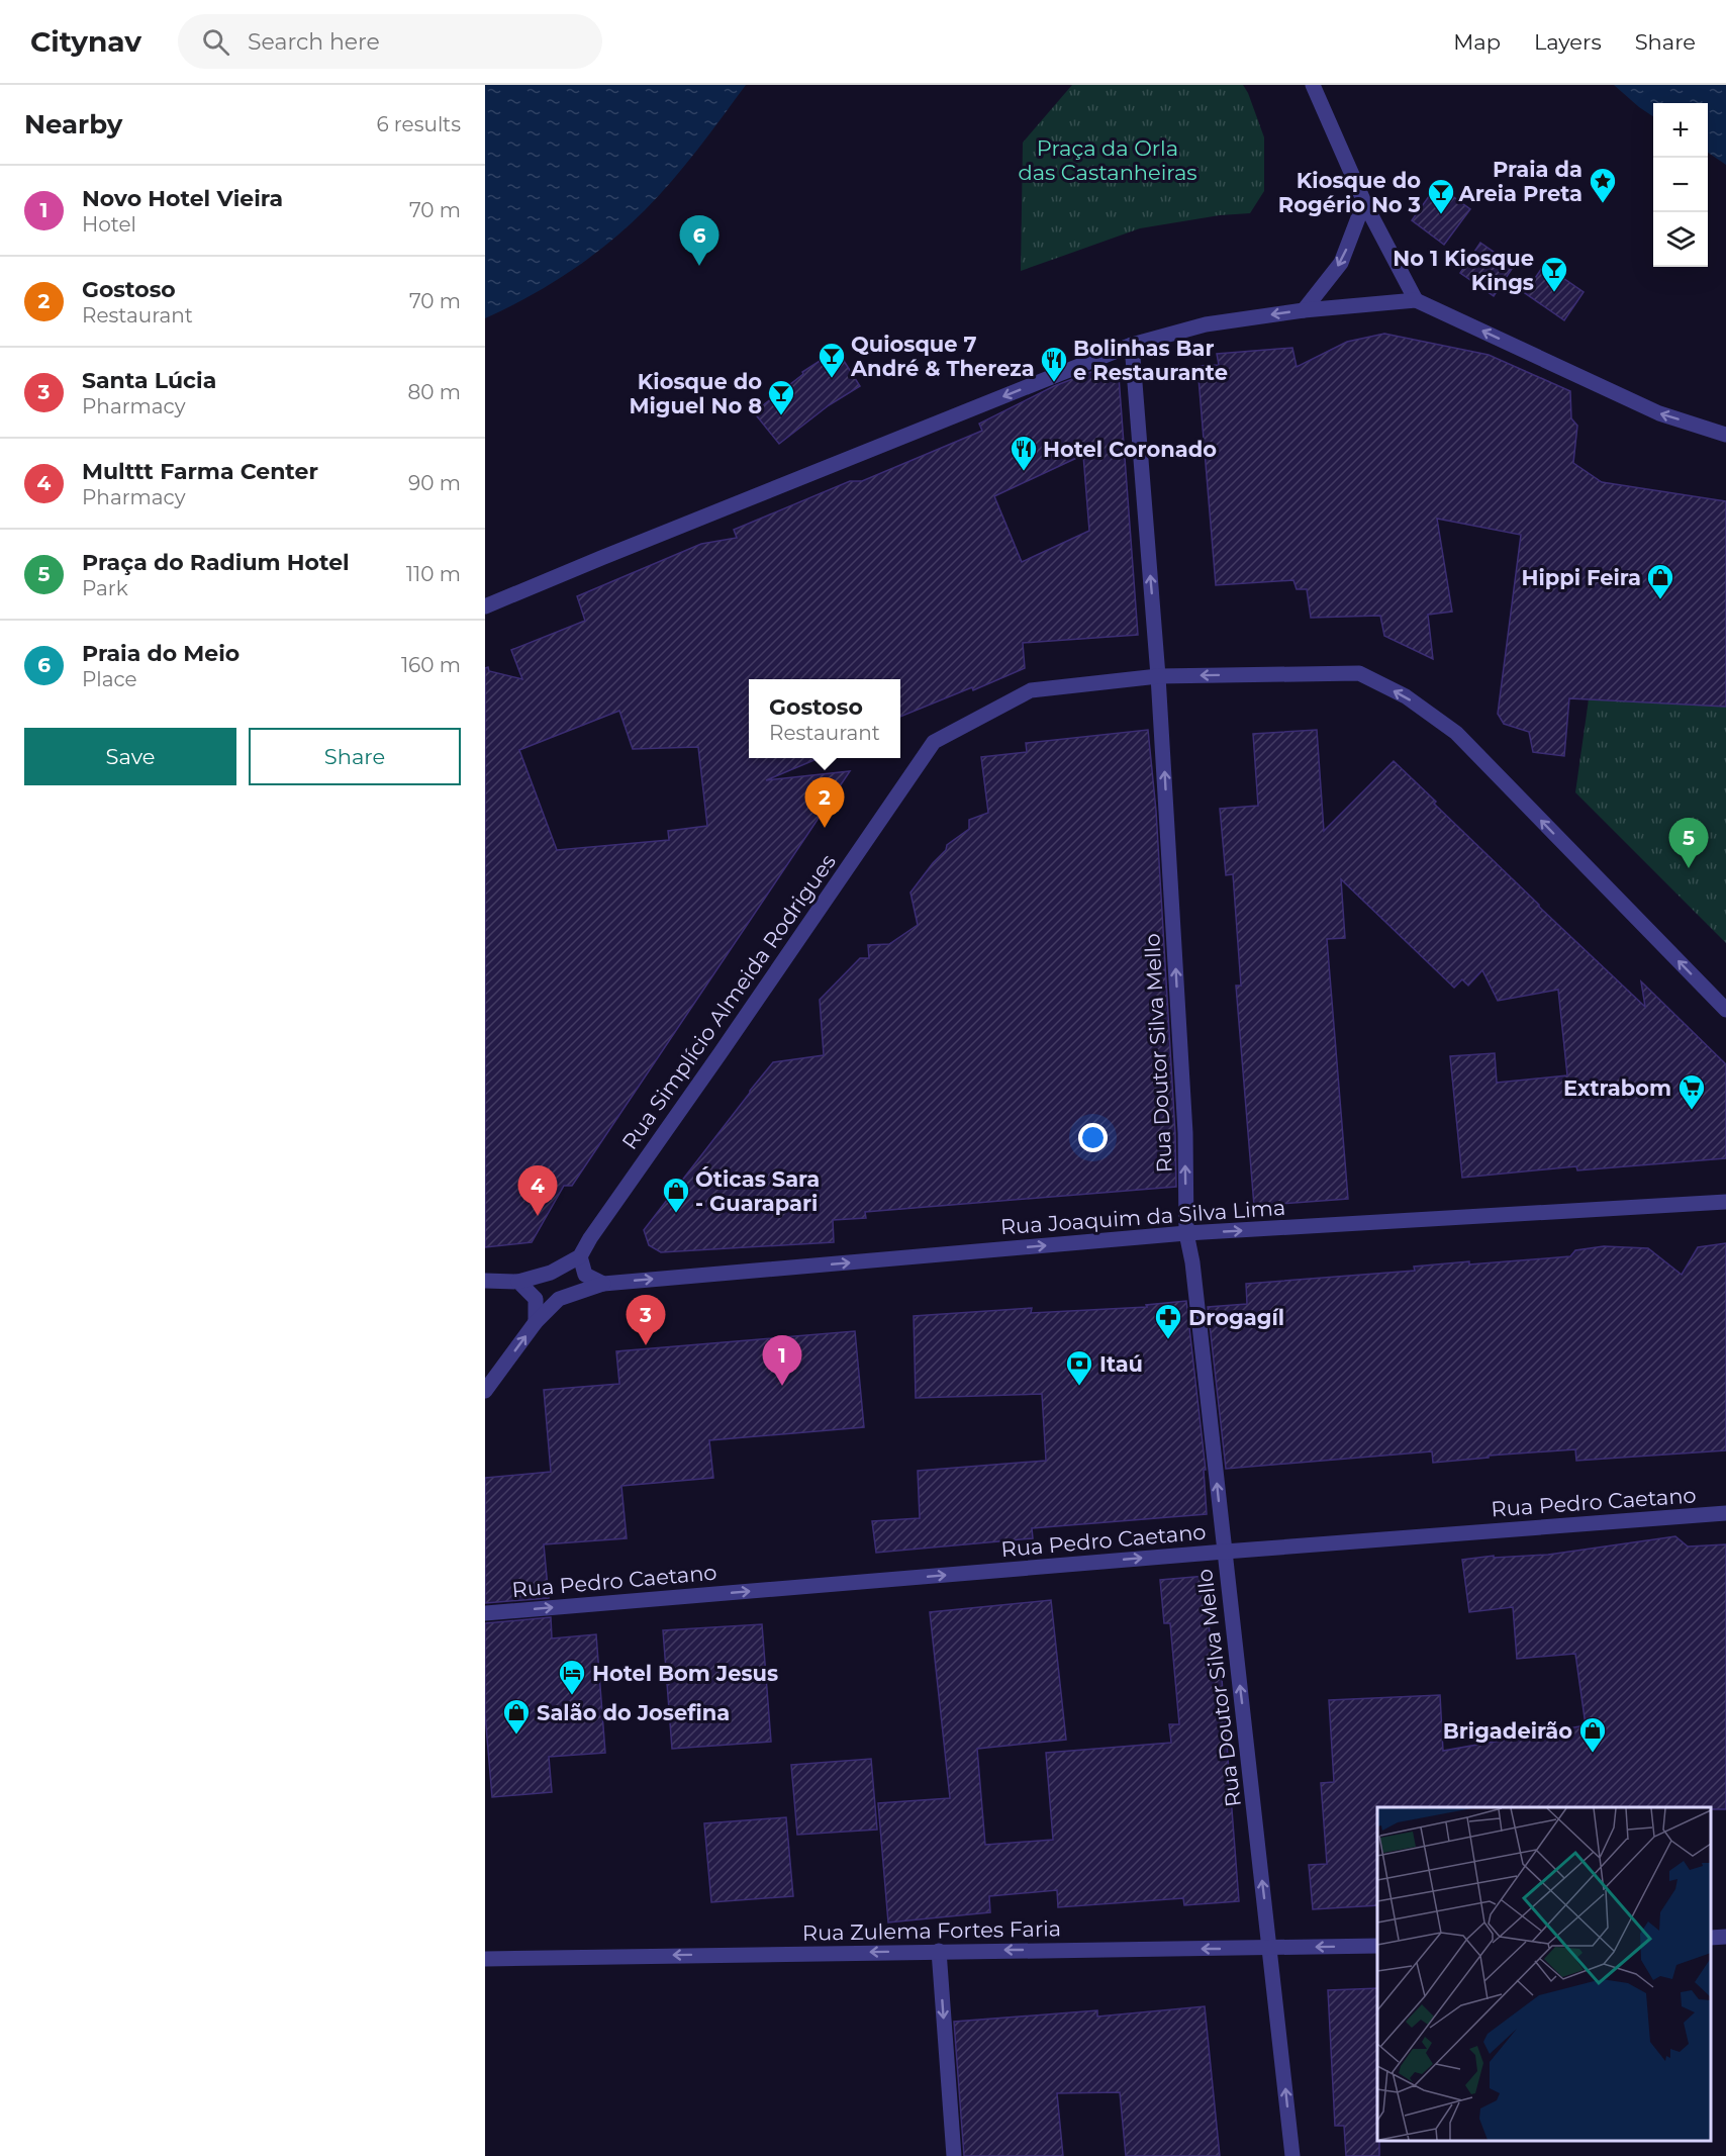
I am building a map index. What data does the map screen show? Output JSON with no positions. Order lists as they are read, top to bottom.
{
  "streets": {
    "street": [
      "Rua Simplício Almeida Rodrigues",
      "Rua Doutor Silva Mello",
      "Rua Joaquim da Silva Lima",
      "Rua Pedro Caetano",
      "Rua Zulema Fortes Faria"
    ]
  },
  "crossings": [
    ["Rua Simplício Almeida Rodrigues", "Rua Doutor Silva Mello"],
    ["Rua Doutor Silva Mello", "Rua Joaquim da Silva Lima"],
    ["Rua Doutor Silva Mello", "Rua Pedro Caetano"],
    ["Rua Doutor Silva Mello", "Rua Zulema Fortes Faria"]
  ],
  "one_way": [
    "Rua Simplício Almeida Rodrigues",
    "Rua Doutor Silva Mello",
    "Rua Joaquim da Silva Lima",
    "Rua Pedro Caetano",
    "Rua Zulema Fortes Faria"
  ],
  "parks": ["Praça da Orla das Castanheiras"],
  "places": {
    "place": ["Praia da Areia Preta"],
    "bar": [
      "Kiosque do Rogério No 3",
      "No 1 Kiosque Kings",
      "Quiosque 7 André & Thereza",
      "Kiosque do Miguel No 8"
    ],
    "restaurant": ["Bolinhas Bar e Restaurante", "Hotel Coronado"],
    "shop": [
      "Hippi Feira",
      "Óticas Sara - Guarapari",
      "Salão do Josefina",
      "Brigadeirão"
    ],
    "supermarket": ["Extrabom"],
    "pharmacy": ["Drogagíl"],
    "bank": ["Itaú"],
    "hotel": ["Hotel Bom Jesus"]
  },
  "page": {
    "header": "Citynav",
    "search": "Search here",
    "nav": ["Map", "Layers", "Share"],
    "heading": ["Nearby", "6 results"],
    "map_buttons": ["+", "−"],
    "list": [
      {
        "mark": "1",
        "name": "Novo Hotel Vieira",
        "note": "Hotel",
        "value": "70 m"
      },
      {
        "mark": "2",
        "name": "Gostoso",
        "note": "Restaurant",
        "value": "70 m"
      },
      {
        "mark": "3",
        "name": "Santa Lúcia",
        "note": "Pharmacy",
        "value": "80 m"
      },
      {
        "mark": "4",
        "name": "Multtt Farma Center",
        "note": "Pharmacy",
        "value": "90 m"
      },
      {
        "mark": "5",
        "name": "Praça do Radium Hotel",
        "note": "Park",
        "value": "110 m"
      },
      {
        "mark": "6",
        "name": "Praia do Meio",
        "note": "Place",
        "value": "160 m"
      }
    ],
    "pins": [
      "6",
      "2",
      "5",
      "4",
      "3",
      "1"
    ],
    "popup": ["Gostoso", "Restaurant"],
    "buttons": ["Save", "Share"]
  }
}
